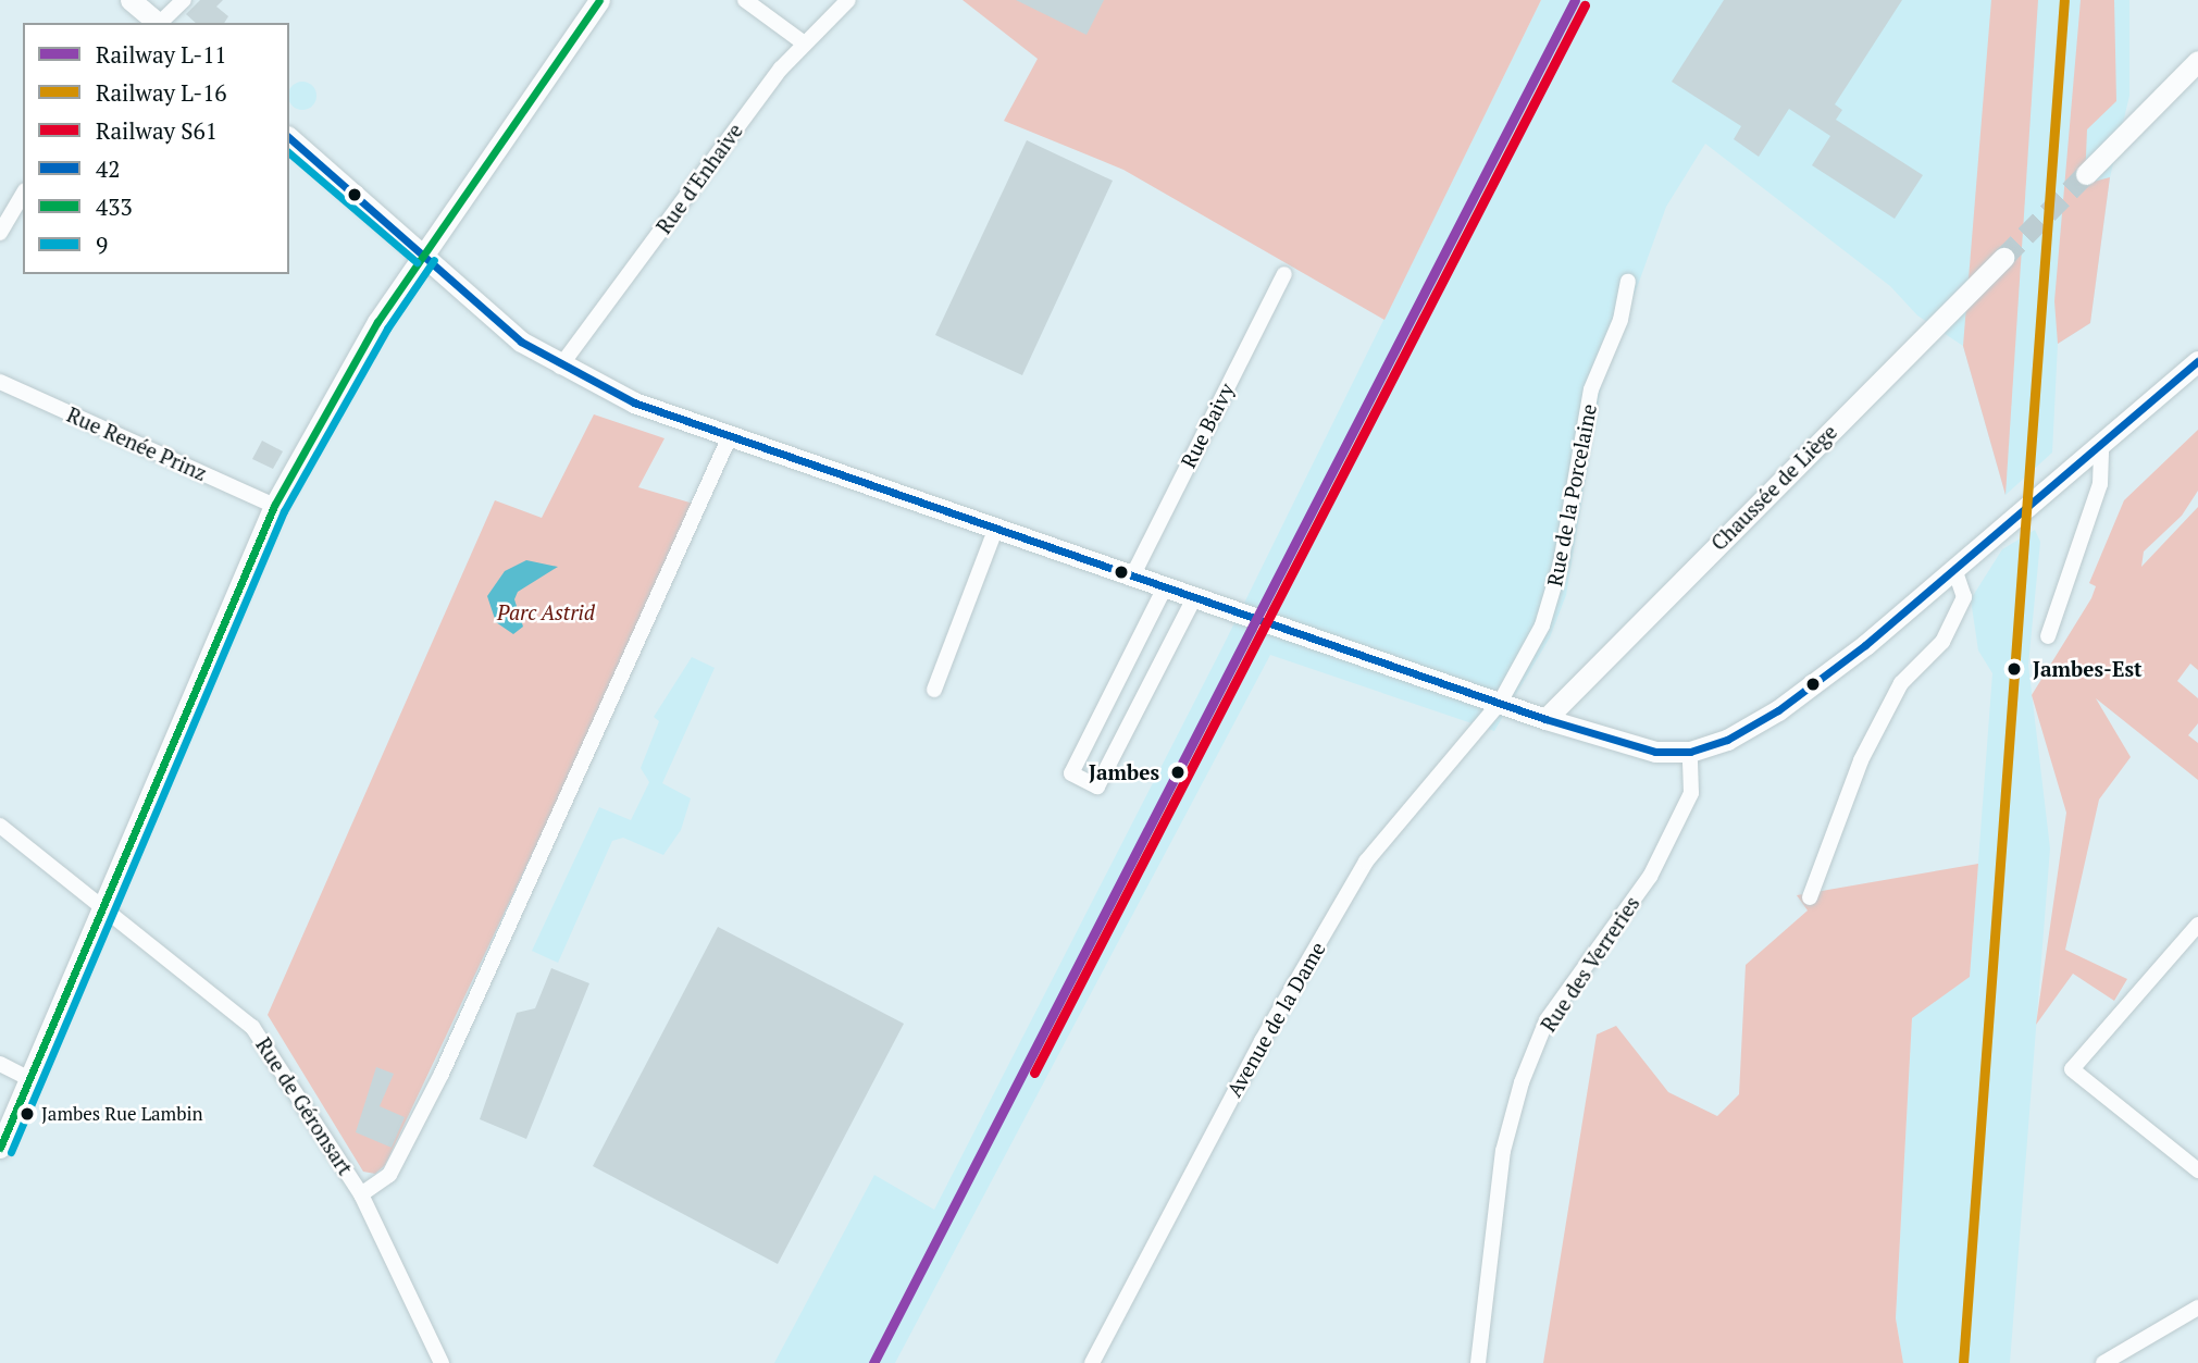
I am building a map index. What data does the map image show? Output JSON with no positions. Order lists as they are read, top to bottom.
{
  "streets": {
    "main road": ["Chaussée de Liège"],
    "street": [
      "Rue d'Enhaive",
      "Rue Baivy",
      "Rue Renée Prinz",
      "Rue de la Porcelaine",
      "Rue des Verreries",
      "Avenue de la Dame",
      "Rue de Géronsart"
    ]
  },
  "crossings": [
    ["Rue de la Porcelaine", "Avenue de la Dame"]
  ],
  "parks": ["Parc Astrid"],
  "places": ["Jambes-Est", "Jambes", "Jambes Rue Lambin"],
  "lines": [
    "rail line L-11",
    "rail line L-16",
    "transit line 433",
    "rail line S61",
    "transit line 42",
    "transit line 9"
  ],
  "legend": [
    "Railway L-11",
    "Railway L-16",
    "Railway S61",
    "42",
    "433",
    "9"
  ]
}
